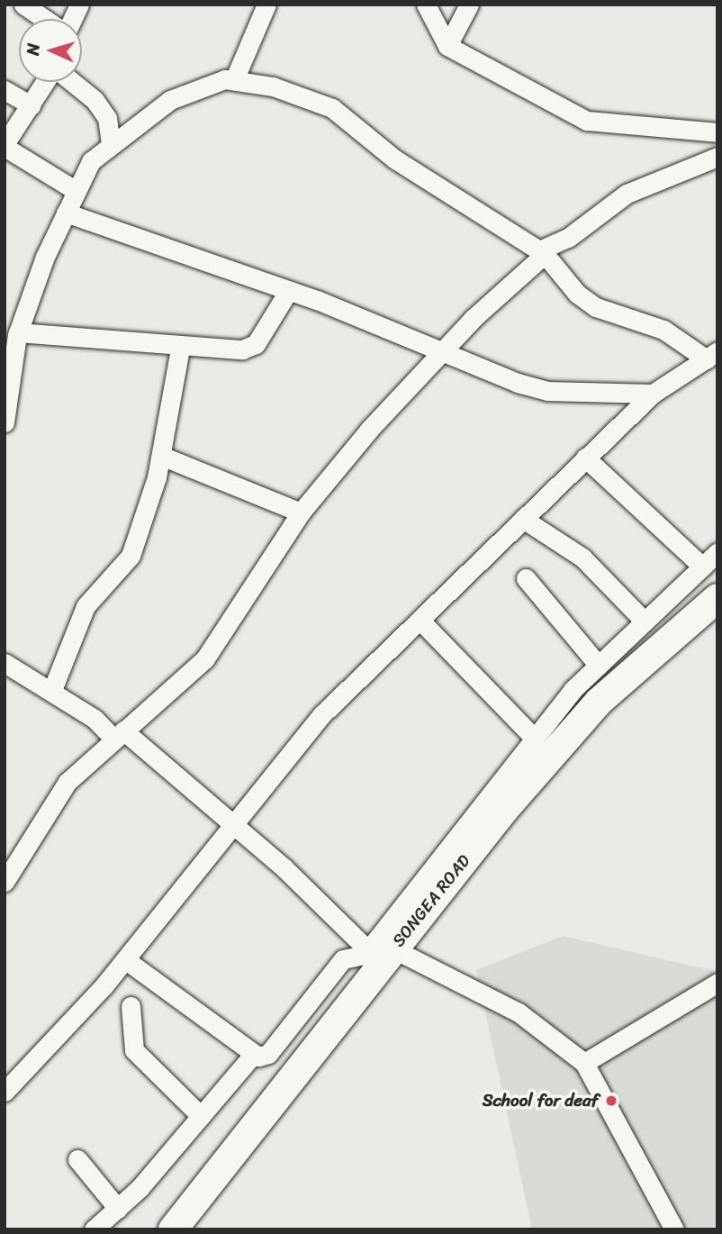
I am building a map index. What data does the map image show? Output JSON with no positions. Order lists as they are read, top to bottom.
{
  "streets": {
    "highway": ["SONGEA ROAD"]
  },
  "places": ["School for deaf"],
  "north": "left"
}
